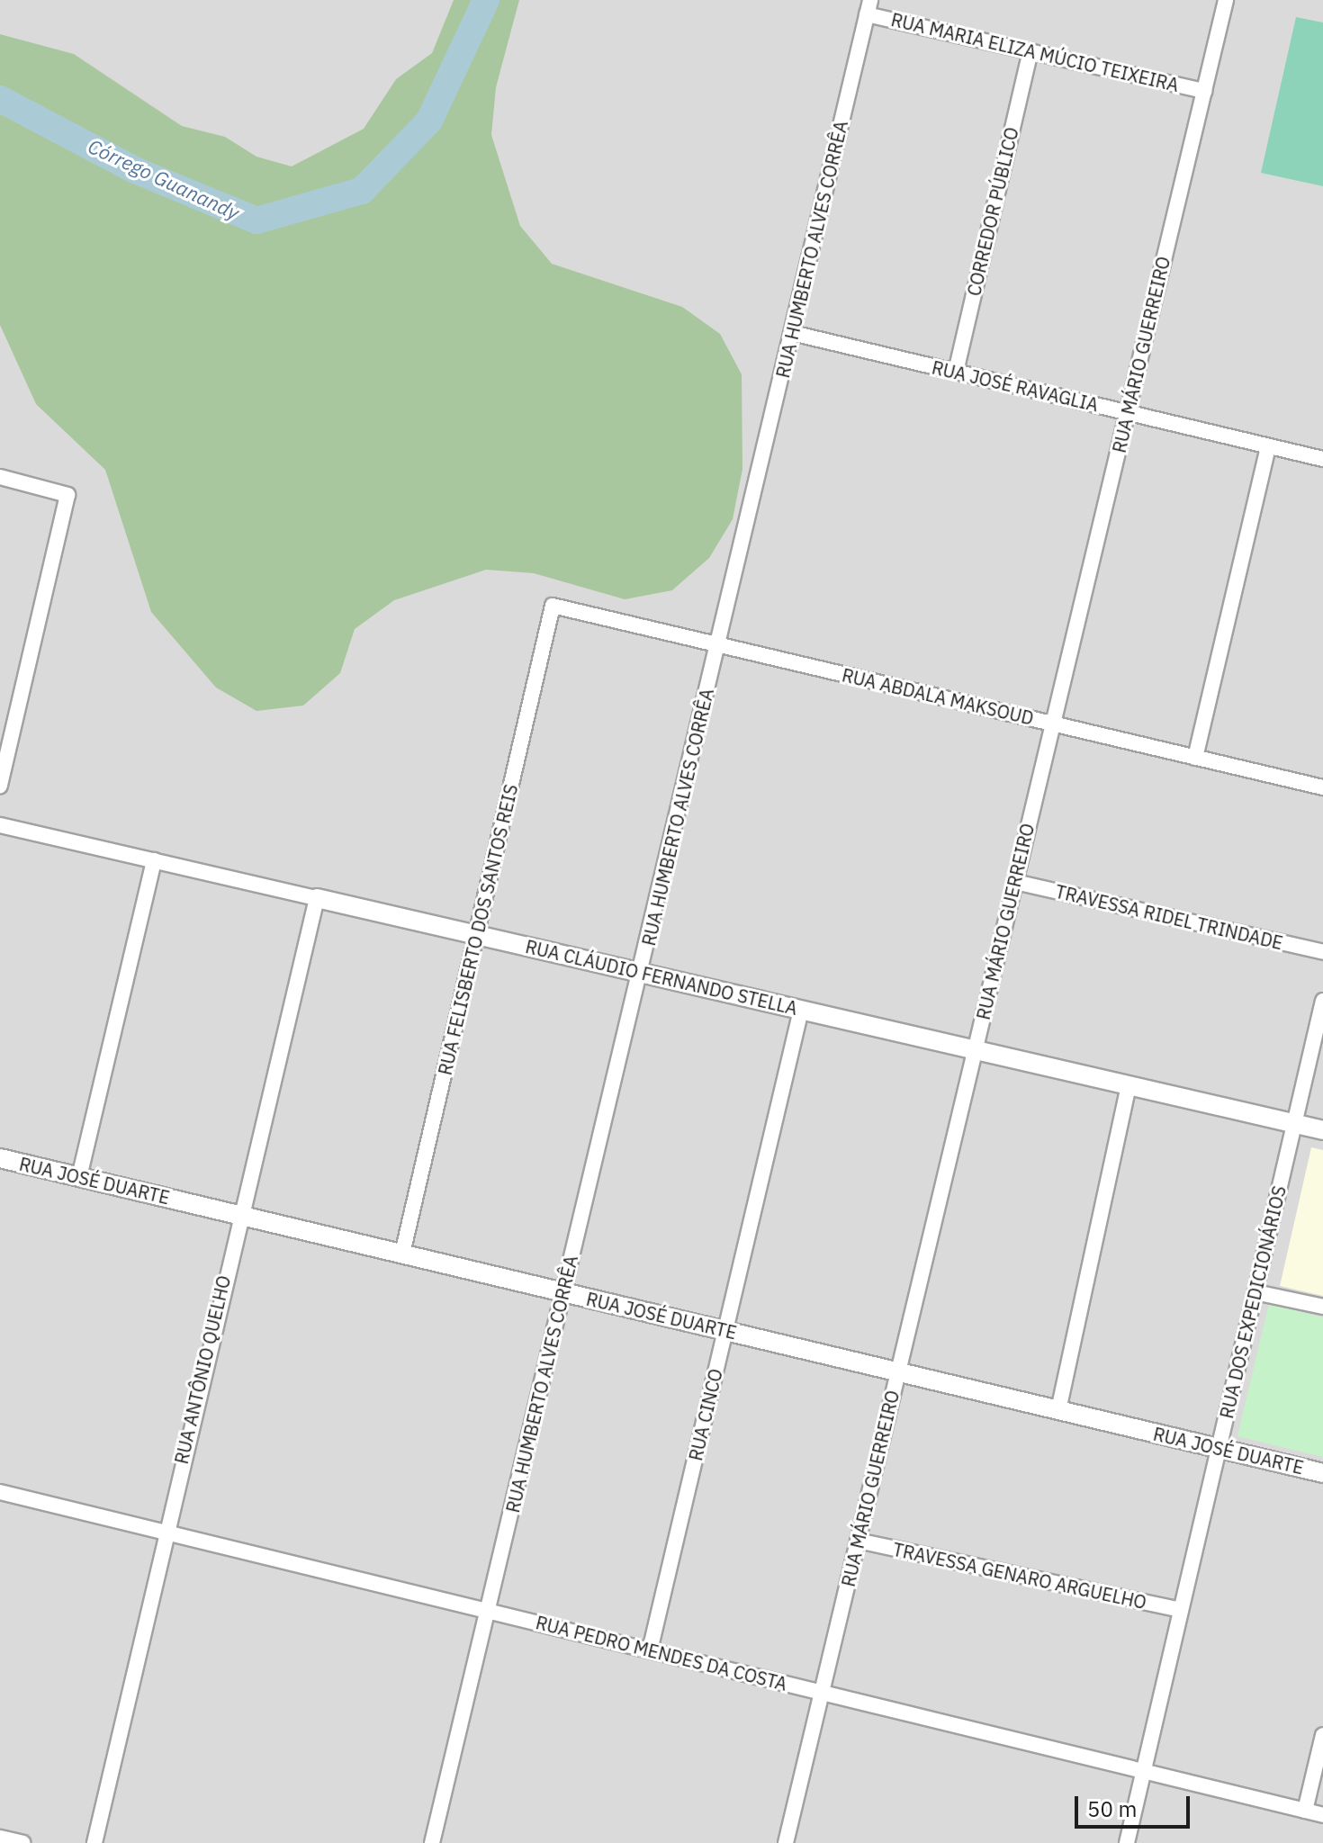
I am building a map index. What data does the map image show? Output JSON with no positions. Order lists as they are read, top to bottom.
{
  "streets": {
    "street": [
      "RUA MARIA ELIZA MÚCIO TEIXEIRA",
      "CORREDOR PÚBLICO",
      "RUA HUMBERTO ALVES CORRÊA",
      "RUA MÁRIO GUERREIRO",
      "RUA JOSÉ RAVAGLIA",
      "RUA ABDALA MAKSOUD",
      "TRAVESSA RIDEL TRINDADE",
      "RUA FELISBERTO DOS SANTOS REIS",
      "RUA CLÁUDIO FERNANDO STELLA",
      "RUA JOSÉ DUARTE",
      "RUA DOS EXPEDICIONÁRIOS",
      "RUA ANTÔNIO QUELHO",
      "RUA CINCO",
      "TRAVESSA GENARO ARGUELHO",
      "RUA PEDRO MENDES DA COSTA"
    ]
  },
  "crossings": [
    ["RUA MARIA ELIZA MÚCIO TEIXEIRA", "CORREDOR PÚBLICO"],
    ["RUA MARIA ELIZA MÚCIO TEIXEIRA", "RUA HUMBERTO ALVES CORRÊA"],
    ["RUA MARIA ELIZA MÚCIO TEIXEIRA", "RUA MÁRIO GUERREIRO"],
    ["CORREDOR PÚBLICO", "RUA JOSÉ RAVAGLIA"],
    ["RUA HUMBERTO ALVES CORRÊA", "RUA JOSÉ RAVAGLIA"],
    ["RUA HUMBERTO ALVES CORRÊA", "RUA ABDALA MAKSOUD"],
    ["RUA HUMBERTO ALVES CORRÊA", "RUA CLÁUDIO FERNANDO STELLA"],
    ["RUA HUMBERTO ALVES CORRÊA", "RUA JOSÉ DUARTE"],
    ["RUA HUMBERTO ALVES CORRÊA", "RUA PEDRO MENDES DA COSTA"],
    ["RUA MÁRIO GUERREIRO", "RUA JOSÉ RAVAGLIA"],
    ["RUA MÁRIO GUERREIRO", "RUA ABDALA MAKSOUD"],
    ["RUA MÁRIO GUERREIRO", "TRAVESSA RIDEL TRINDADE"],
    ["RUA MÁRIO GUERREIRO", "RUA CLÁUDIO FERNANDO STELLA"],
    ["RUA MÁRIO GUERREIRO", "RUA JOSÉ DUARTE"],
    ["RUA MÁRIO GUERREIRO", "TRAVESSA GENARO ARGUELHO"],
    ["RUA MÁRIO GUERREIRO", "RUA PEDRO MENDES DA COSTA"],
    ["RUA ABDALA MAKSOUD", "RUA FELISBERTO DOS SANTOS REIS"],
    ["RUA FELISBERTO DOS SANTOS REIS", "RUA CLÁUDIO FERNANDO STELLA"],
    ["RUA FELISBERTO DOS SANTOS REIS", "RUA JOSÉ DUARTE"],
    ["RUA CLÁUDIO FERNANDO STELLA", "RUA DOS EXPEDICIONÁRIOS"],
    ["RUA CLÁUDIO FERNANDO STELLA", "RUA ANTÔNIO QUELHO"],
    ["RUA CLÁUDIO FERNANDO STELLA", "RUA CINCO"],
    ["RUA JOSÉ DUARTE", "RUA DOS EXPEDICIONÁRIOS"],
    ["RUA JOSÉ DUARTE", "RUA ANTÔNIO QUELHO"],
    ["RUA JOSÉ DUARTE", "RUA CINCO"],
    ["RUA DOS EXPEDICIONÁRIOS", "TRAVESSA GENARO ARGUELHO"],
    ["RUA DOS EXPEDICIONÁRIOS", "RUA PEDRO MENDES DA COSTA"],
    ["RUA ANTÔNIO QUELHO", "RUA PEDRO MENDES DA COSTA"],
    ["RUA CINCO", "RUA PEDRO MENDES DA COSTA"]
  ],
  "water": ["Córrego Guanandy"],
  "scale_bar": "50 m"
}
